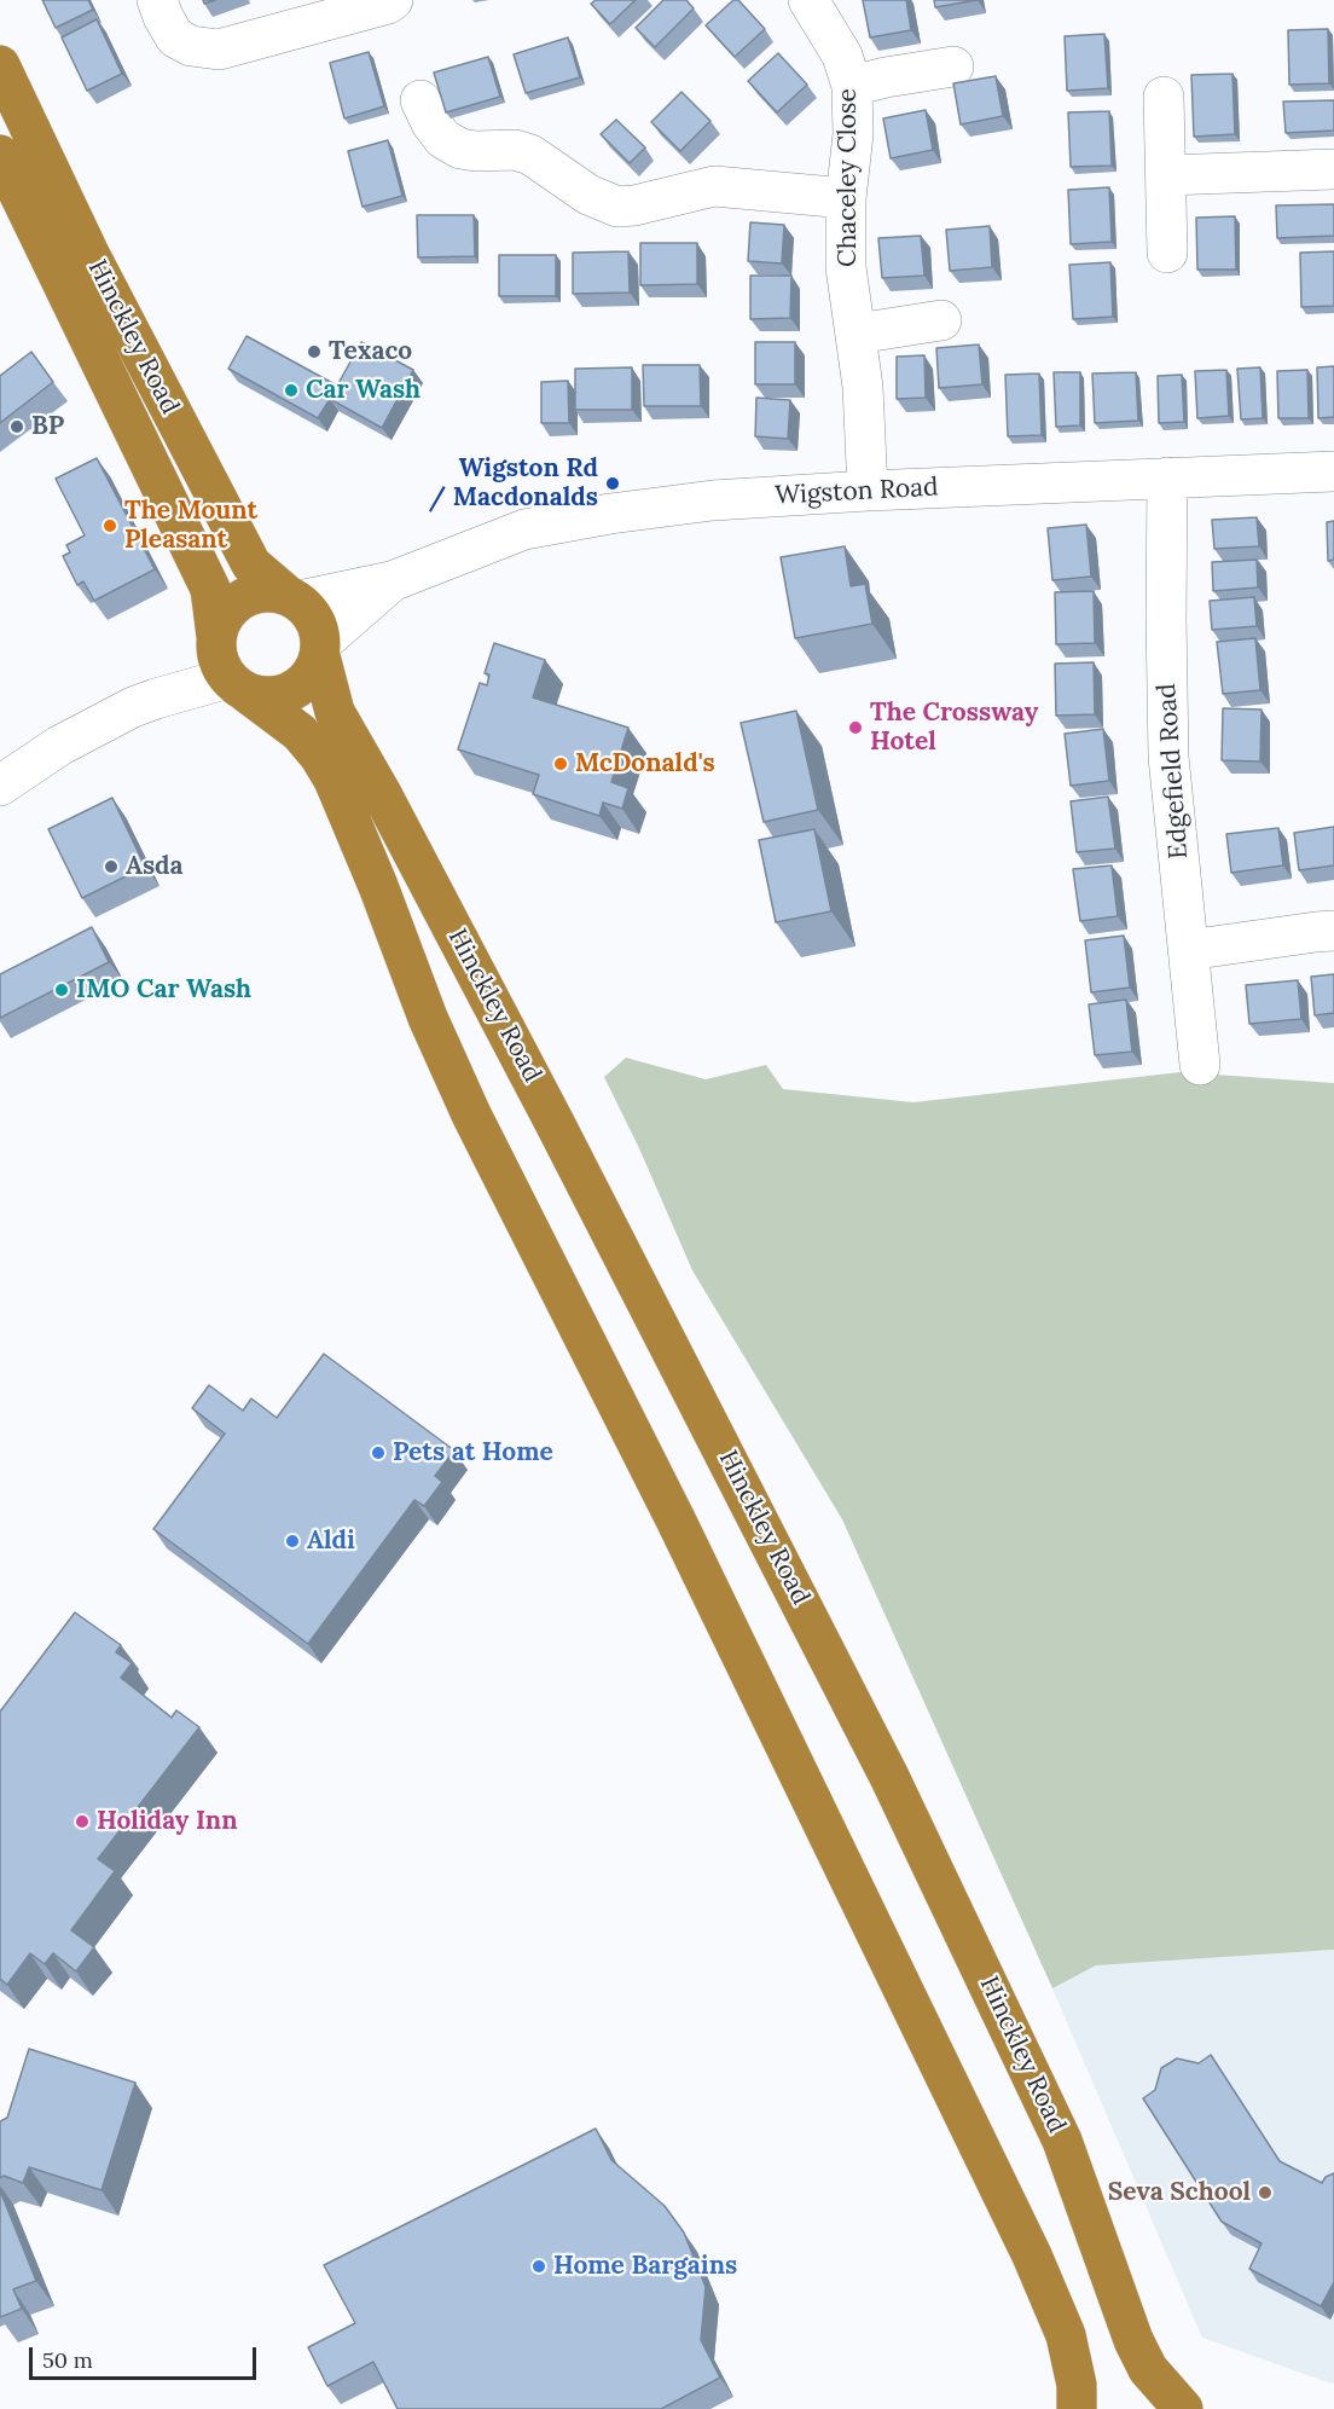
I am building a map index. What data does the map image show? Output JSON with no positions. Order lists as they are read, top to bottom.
{
  "streets": {
    "highway": ["Hinckley Road"],
    "street": ["Chaceley Close", "Wigston Road", "Edgefield Road"]
  },
  "crossings": [
    ["Chaceley Close", "Wigston Road"],
    ["Hinckley Road", "Wigston Road"],
    ["Wigston Road", "Edgefield Road"]
  ],
  "places": [
    "Texaco",
    "Car Wash",
    "BP",
    "Wigston Rd / Macdonalds",
    "The Mount Pleasant",
    "The Crossway Hotel",
    "McDonald's",
    "Asda",
    "IMO Car Wash",
    "Pets at Home",
    "Aldi",
    "Holiday Inn",
    "Seva School",
    "Home Bargains"
  ],
  "scale_bar": "50 m"
}
